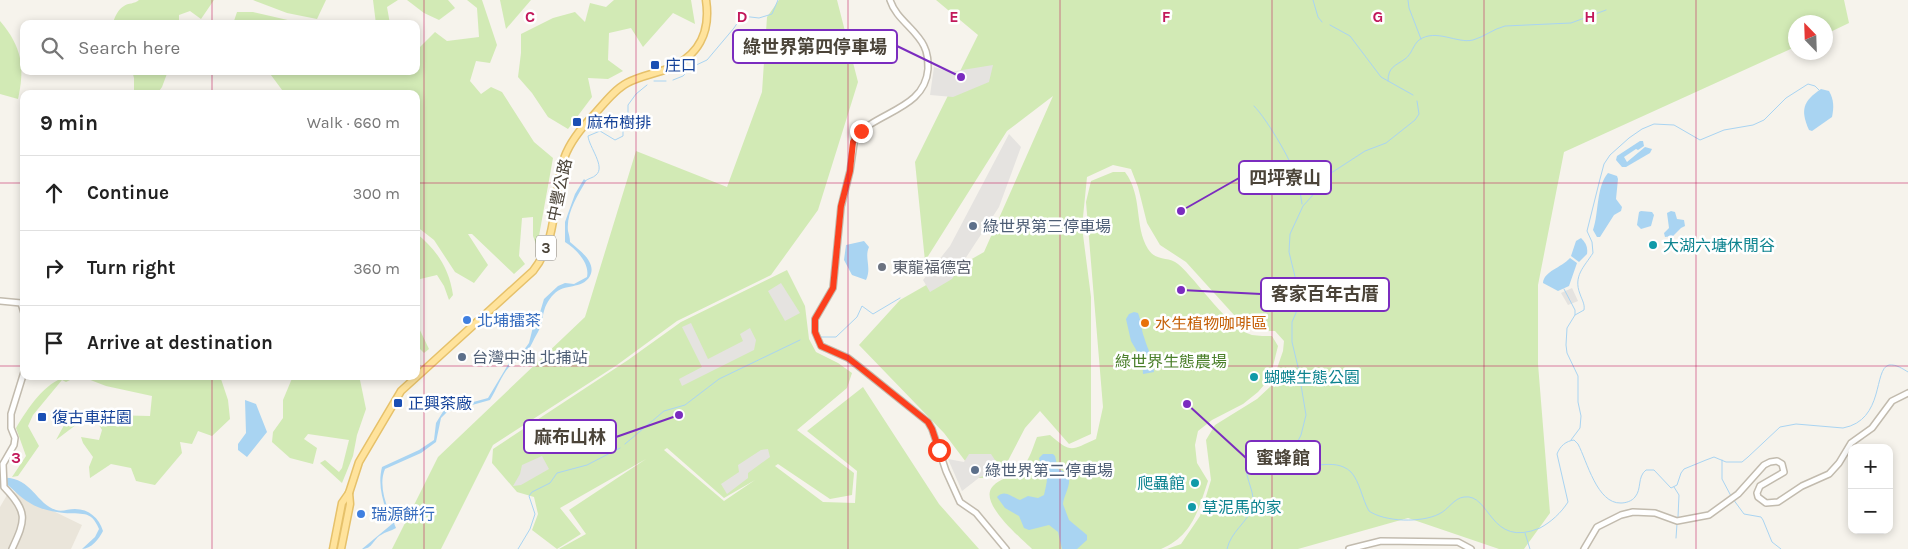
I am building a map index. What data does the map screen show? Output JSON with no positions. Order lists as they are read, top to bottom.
{
  "streets": {
    "main road": ["中豐公路", "3"]
  },
  "parks": ["綠世界生態農場"],
  "places": {
    "transit": [
      "庄口",
      "麻布樹排",
      "正興茶廠",
      "復古車莊園"
    ],
    "other": [
      "綠世界第四停車場",
      "四坪寮山",
      "綠世界第三停車場",
      "大湖六塘休閒谷",
      "東龍福德宮",
      "客家百年古厝",
      "北埔擂茶",
      "水生植物咖啡區",
      "台灣中油 北捕站",
      "蝴蝶生態公園",
      "蜜蜂館",
      "麻布山林",
      "綠世界第二停車場",
      "爬蟲館",
      "草泥馬的家",
      "瑞源餅行"
    ]
  },
  "north": "top left",
  "page": {
    "search": "Search here",
    "heading": ["9 min", "Walk · 660 m"],
    "list": [
      ["Continue", "300 m"],
      ["Turn right", "360 m"],
      "Arrive at destination"
    ],
    "map_buttons": ["+", "−"]
  },
  "grid": {
    "columns": [
      "C",
      "D",
      "E",
      "F",
      "G",
      "H"
    ],
    "rows": ["3"]
  }
}
